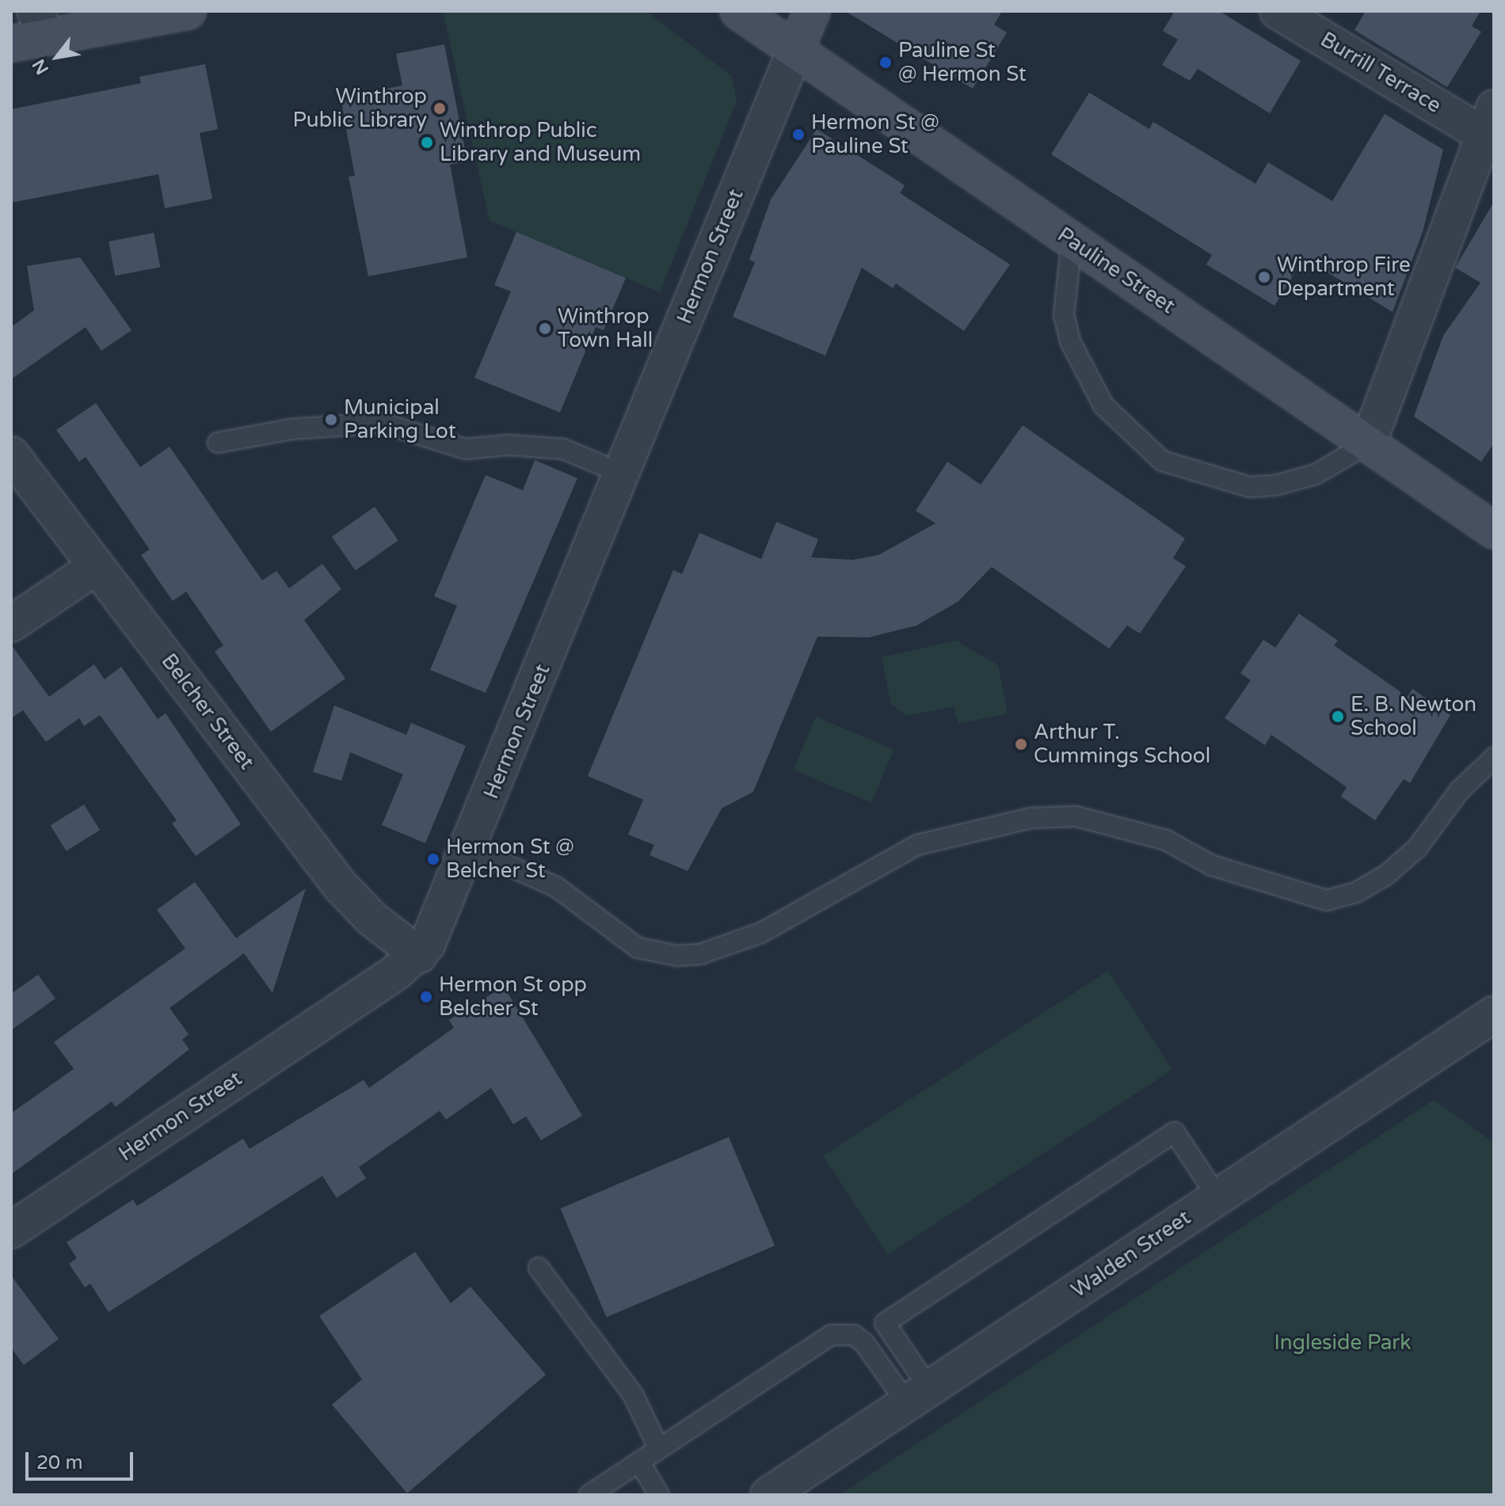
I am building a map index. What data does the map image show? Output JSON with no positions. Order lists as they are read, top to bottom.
{
  "streets": {
    "main road": ["Pauline Street"],
    "street": [
      "Burrill Terrace",
      "Hermon Street",
      "Belcher Street",
      "Walden Street"
    ]
  },
  "crossings": [
    ["Hermon Street", "Pauline Street"],
    ["Hermon Street", "Belcher Street"]
  ],
  "parks": ["Ingleside Park"],
  "places": [
    "Pauline St @ Hermon St",
    "Winthrop Public Library",
    "Hermon St @ Pauline St",
    "Winthrop Public Library and Museum",
    "Winthrop Fire Department",
    "Winthrop Town Hall",
    "Municipal Parking Lot",
    "E. B. Newton School",
    "Arthur T. Cummings School",
    "Hermon St @ Belcher St",
    "Hermon St opp Belcher St"
  ],
  "scale_bar": "20 m",
  "north": "bottom left"
}
